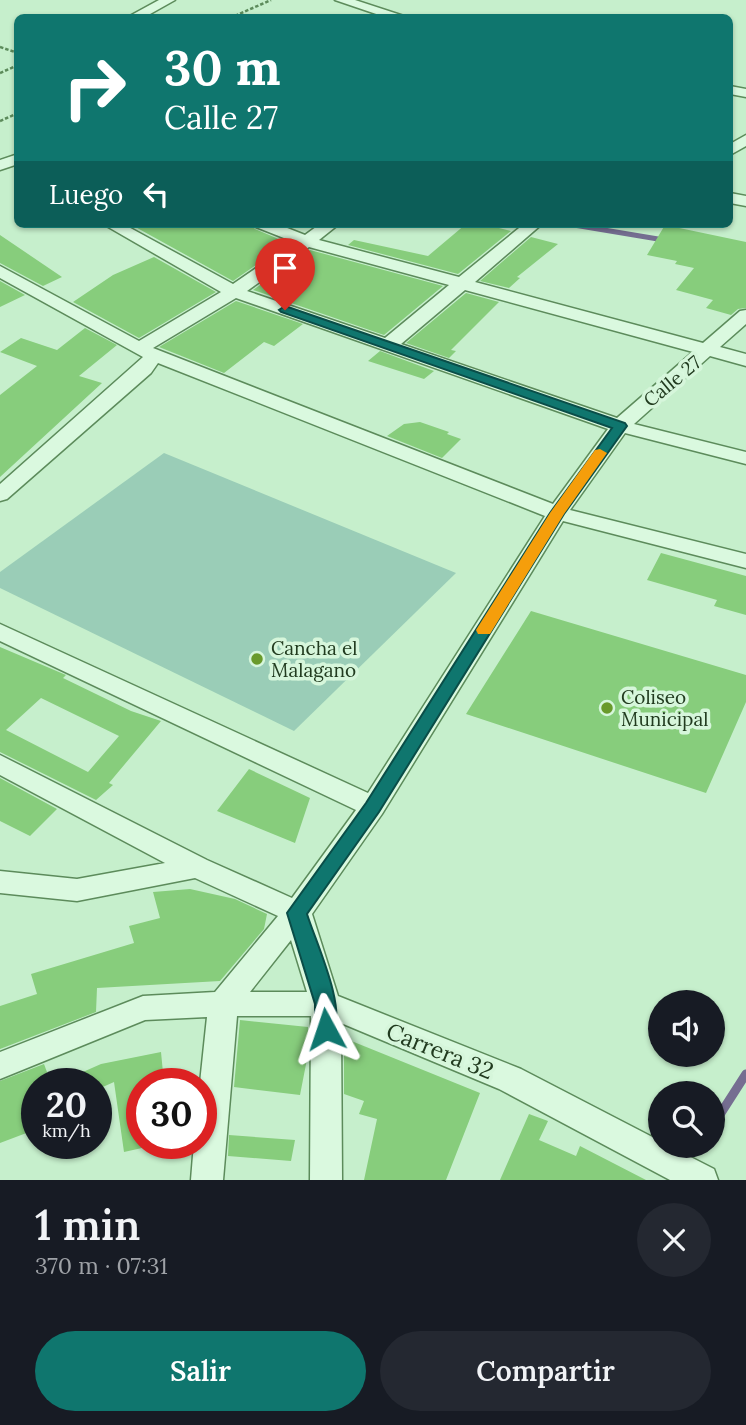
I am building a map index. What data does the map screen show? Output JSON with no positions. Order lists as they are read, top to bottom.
{
  "streets": {
    "street": ["Calle 27", "Carrera 32"]
  },
  "crossings": [
    ["Calle 27", "Carrera 32"]
  ],
  "places": ["Cancha el Malagano", "Coliseo Municipal"],
  "page": {
    "turn": ["30 m", "Calle 27"],
    "then": "Luego",
    "speed": "20 km/h",
    "limit": "30",
    "heading": ["1 min", "370 m · 07:31"],
    "buttons": ["Salir", "Compartir"]
  }
}
